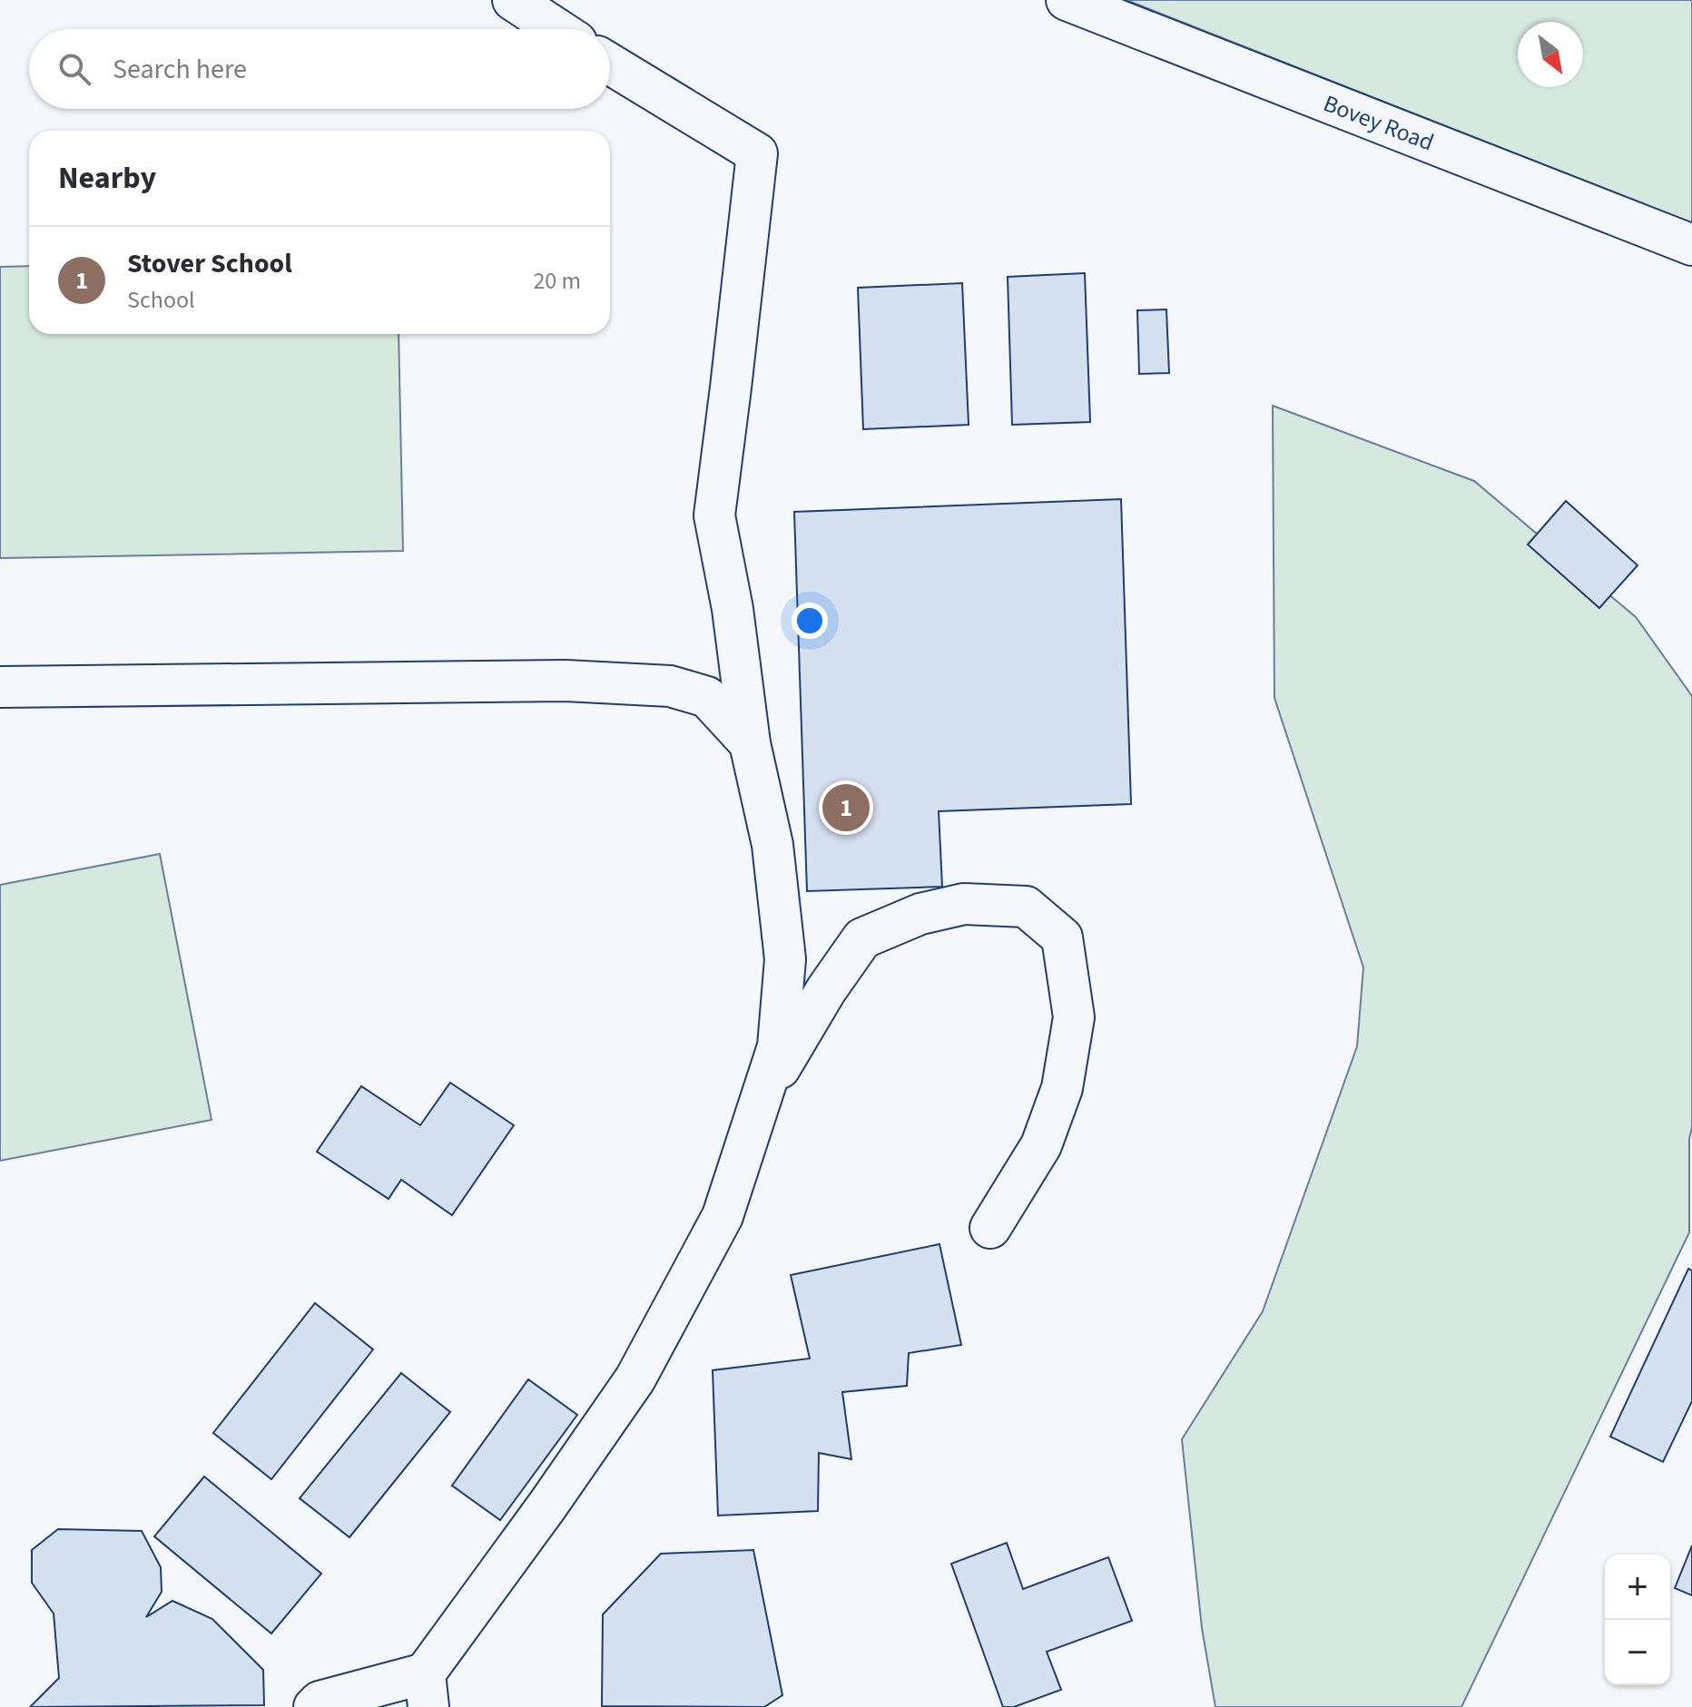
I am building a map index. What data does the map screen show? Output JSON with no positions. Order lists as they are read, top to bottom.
{
  "streets": {
    "main road": ["Bovey Road"]
  },
  "north": "bottom right",
  "page": {
    "search": "Search here",
    "heading": "Nearby",
    "list": [
      {
        "mark": "1",
        "name": "Stover School",
        "note": "School",
        "value": "20 m"
      }
    ],
    "pins": "1",
    "map_buttons": ["+", "−"]
  }
}
